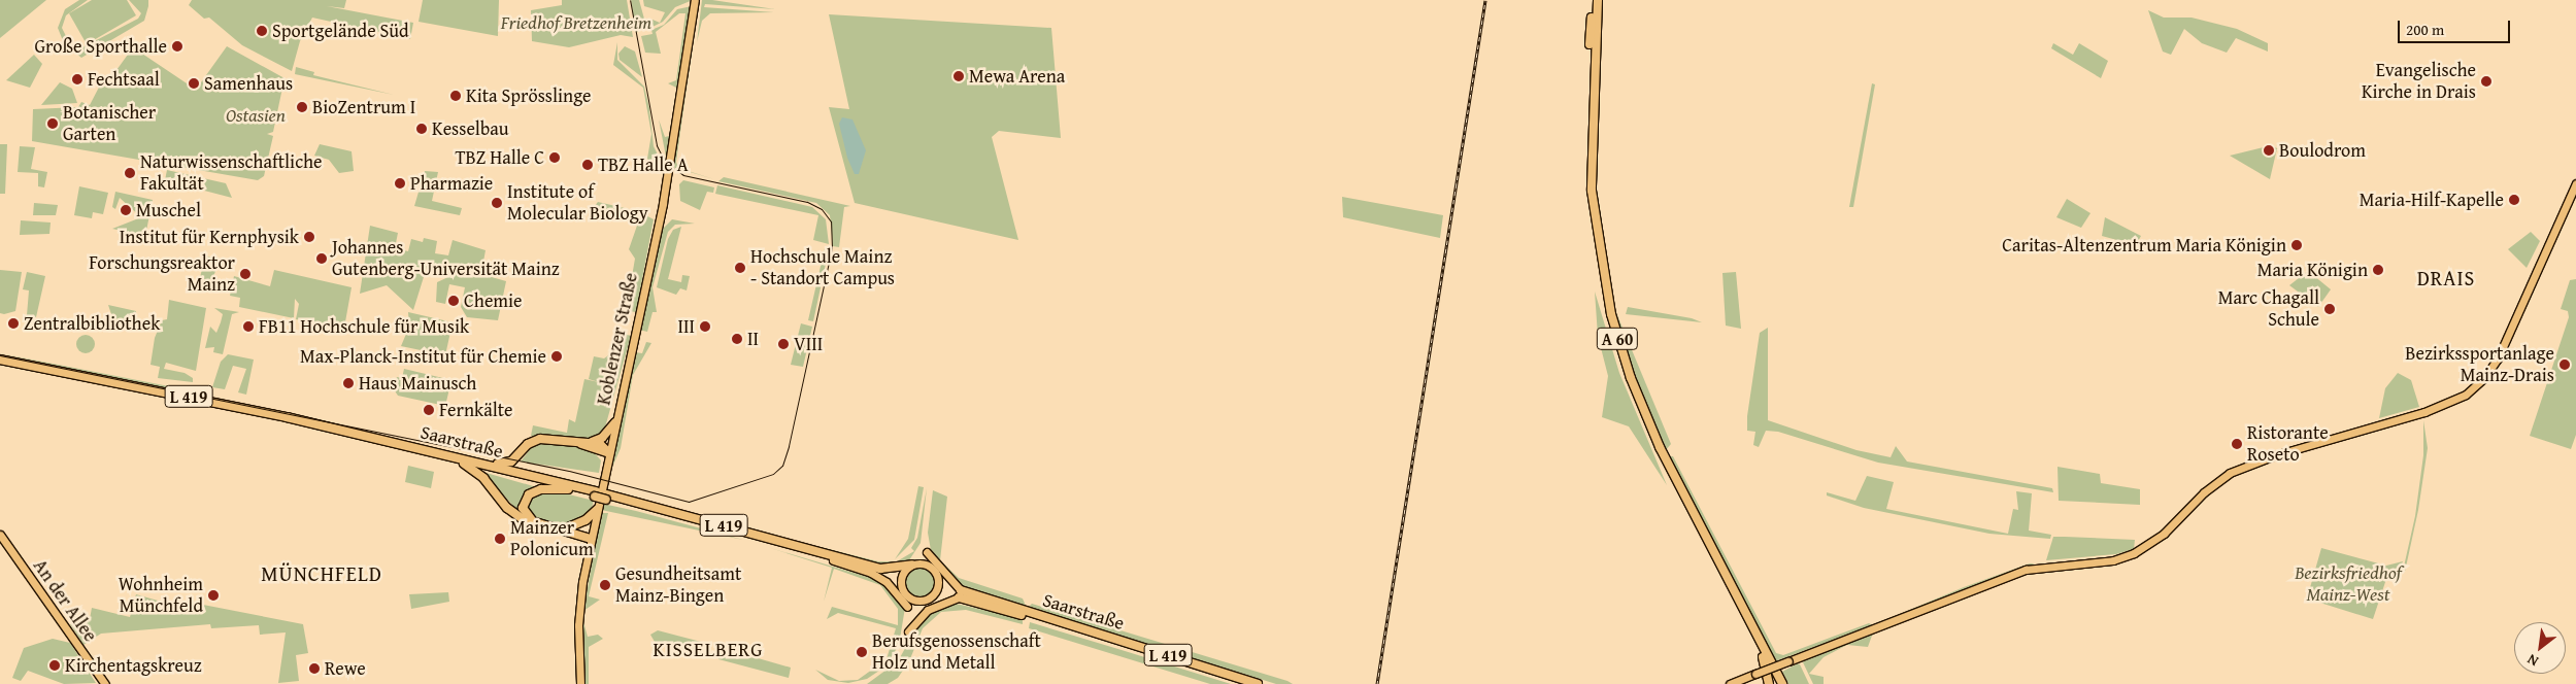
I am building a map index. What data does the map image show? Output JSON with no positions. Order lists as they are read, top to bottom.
{
  "streets": {
    "highway": ["A 60", "L 419", "Saarstraße"],
    "main road": ["Koblenzer Straße", "An der Allee"]
  },
  "crossings": [
    ["L 419", "Saarstraße"]
  ],
  "districts": ["DRAIS", "MÜNCHFELD", "KISSELBERG"],
  "parks": ["Friedhof Bretzenheim", "Ostasien", "Bezirksfriedhof Mainz-West"],
  "places": [
    "Sportgelände Süd",
    "Große Sporthalle",
    "Mewa Arena",
    "Fechtsaal",
    "Evangelische Kirche in Drais",
    "Samenhaus",
    "Kita Sprösslinge",
    "BioZentrum I",
    "Botanischer Garten",
    "Kesselbau",
    "Boulodrom",
    "TBZ Halle C",
    "TBZ Halle A",
    "Naturwissenschaftliche Fakultät",
    "Pharmazie",
    "Maria-Hilf-Kapelle",
    "Institute of Molecular Biology",
    "Muschel",
    "Institut für Kernphysik",
    "Caritas-Altenzentrum Maria Königin",
    "Johannes Gutenberg-Universität Mainz",
    "Hochschule Mainz - Standort Campus",
    "Maria Königin",
    "Forschungsreaktor Mainz",
    "Chemie",
    "Marc Chagall Schule",
    "Zentralbibliothek",
    "FB11 Hochschule für Musik",
    "III",
    "II",
    "VIII",
    "Max-Planck-Institut für Chemie",
    "Bezirkssportanlage Mainz-Drais",
    "Haus Mainusch",
    "Fernkälte",
    "Ristorante Roseto",
    "Mainzer Polonicum",
    "Gesundheitsamt Mainz-Bingen",
    "Wohnheim Münchfeld",
    "Berufsgenossenschaft Holz und Metall",
    "Kirchentagskreuz",
    "Rewe"
  ],
  "scale_bar": "200 m",
  "north": "bottom left"
}
